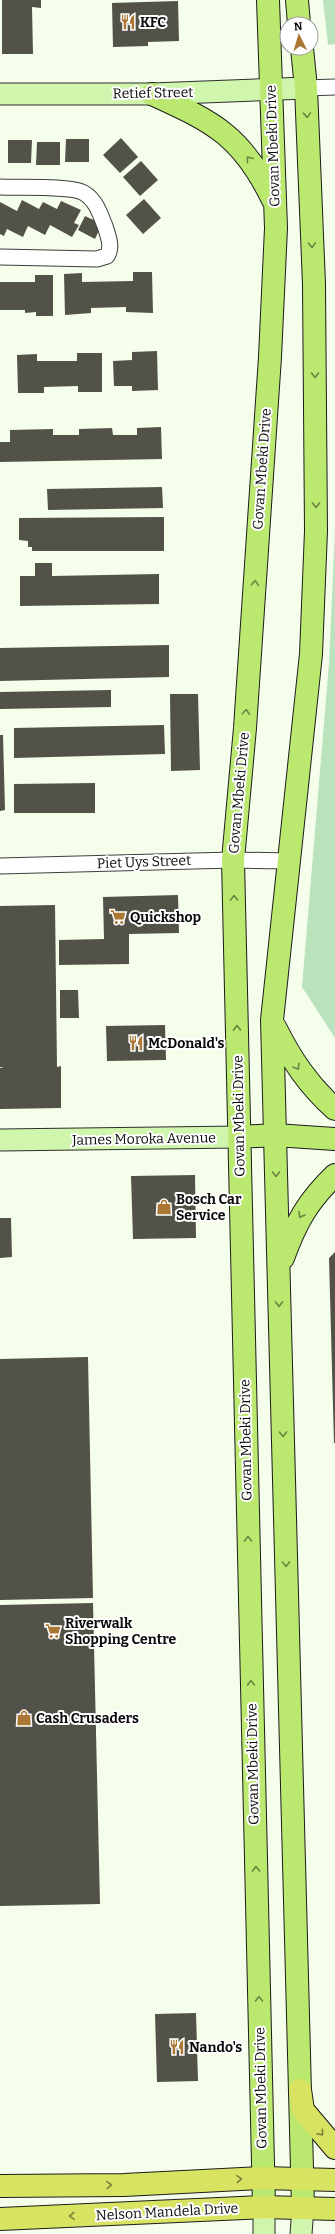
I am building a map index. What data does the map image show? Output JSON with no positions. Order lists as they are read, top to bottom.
{
  "streets": {
    "highway": ["Nelson Mandela Drive"],
    "main road": ["Govan Mbeki Drive", "James Moroka Avenue"],
    "street": ["Retief Street", "Piet Uys Street"]
  },
  "crossings": [
    ["Retief Street", "Govan Mbeki Drive"],
    ["Govan Mbeki Drive", "Piet Uys Street"],
    ["Govan Mbeki Drive", "James Moroka Avenue"],
    ["Govan Mbeki Drive", "Nelson Mandela Drive"]
  ],
  "places": {
    "restaurant": ["KFC", "McDonald's", "Nando's"],
    "supermarket": ["Quickshop", "Riverwalk Shopping Centre"],
    "shop": ["Bosch Car Service", "Cash Crusaders"]
  },
  "north": "top"
}
